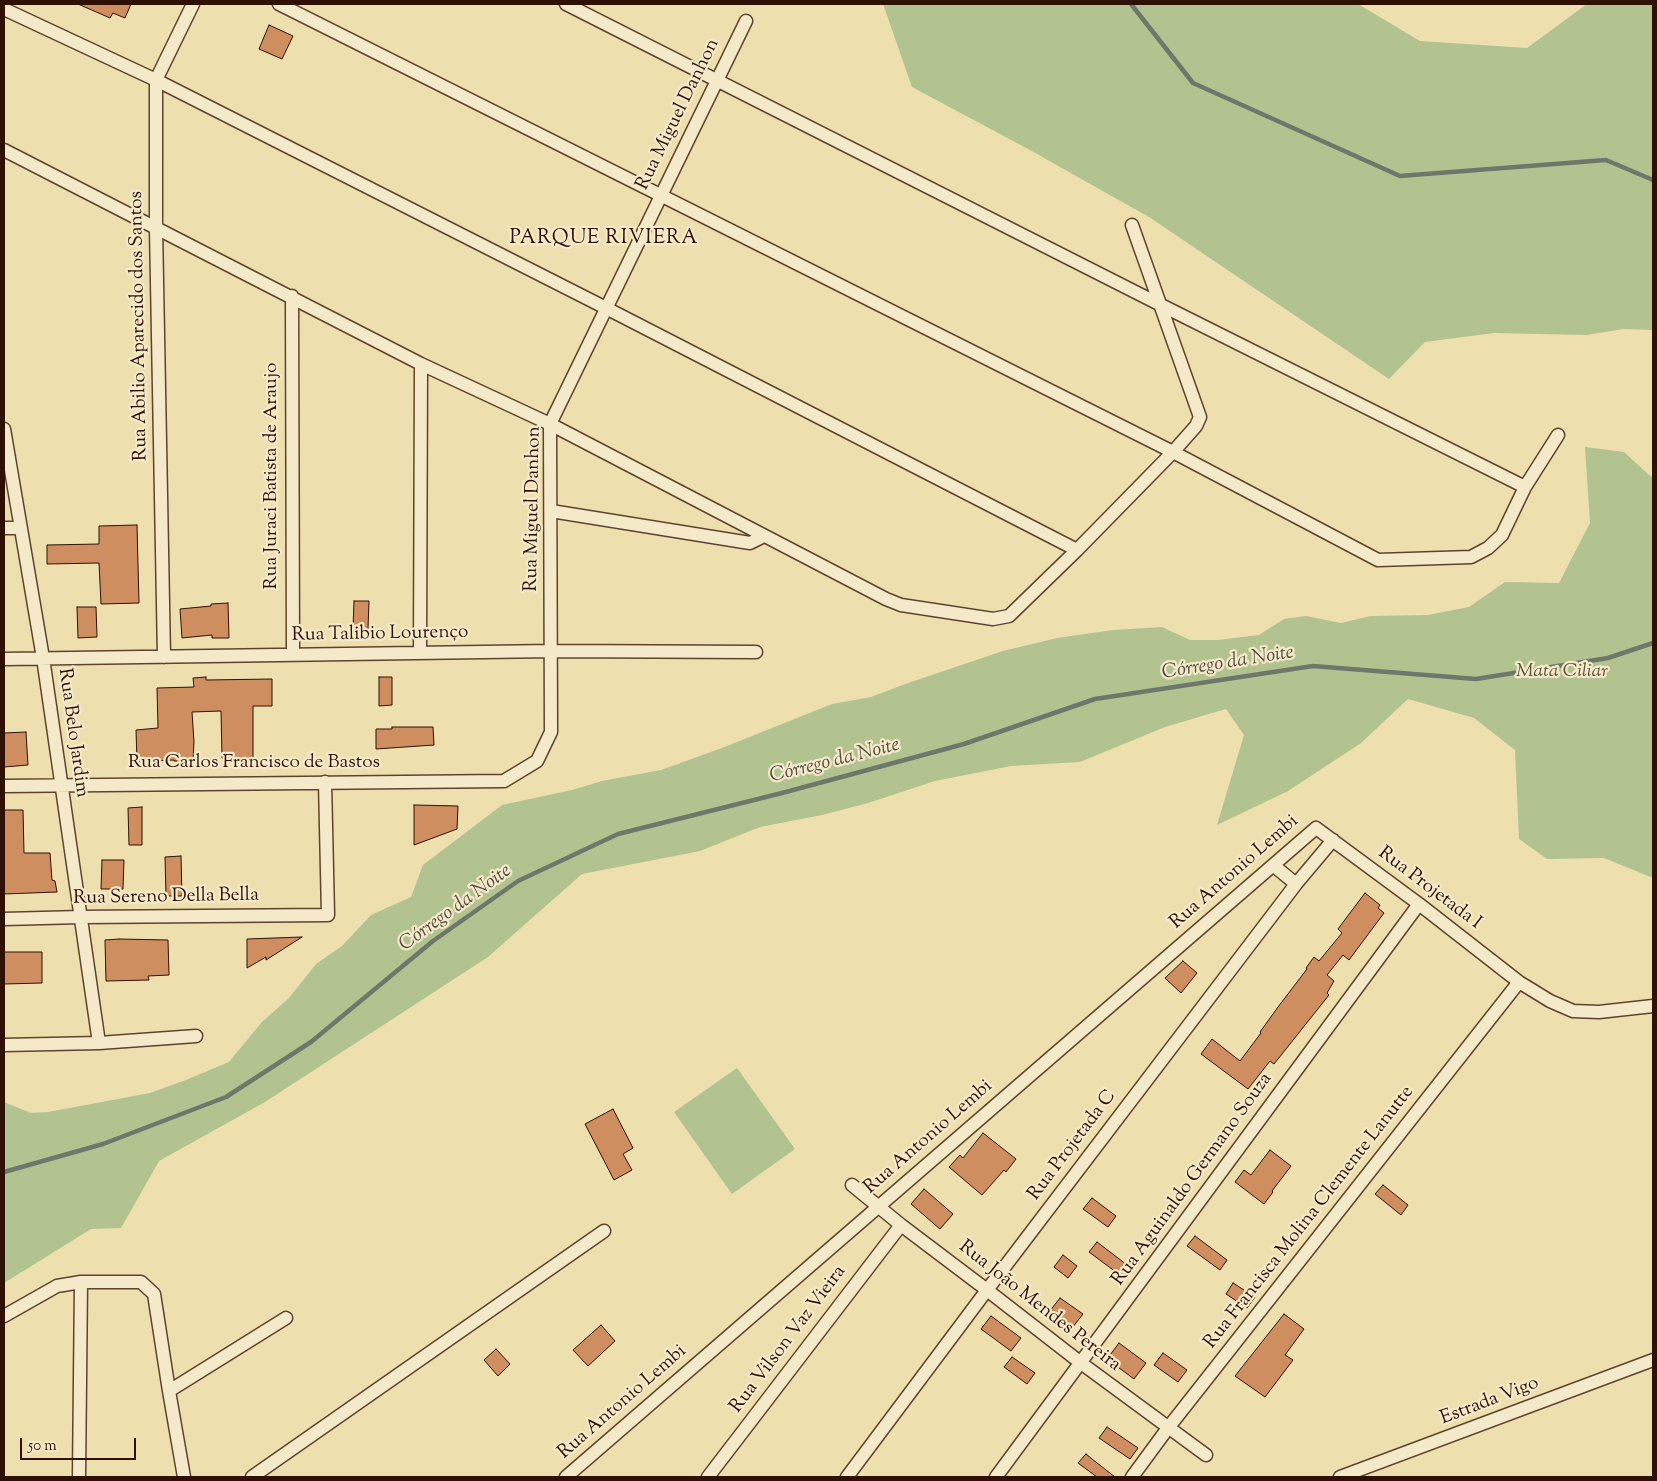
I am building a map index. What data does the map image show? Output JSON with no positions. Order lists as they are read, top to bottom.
{
  "streets": {
    "street": [
      "Rua Miguel Danhon",
      "Rua Abilio Aparecido dos Santos",
      "Rua Juraci Batista de Araujo",
      "Rua Talibio Lourenço",
      "Rua Belo Jardim",
      "Rua Carlos Francisco de Bastos",
      "Rua Antonio Lembi",
      "Rua Projetada I",
      "Rua Sereno Della Bella",
      "Rua Projetada C",
      "Rua Aguinaldo Germano Souza",
      "Rua Francisca Molina Clemente Lanutte",
      "Rua João Mendes Pereira",
      "Rua Vilson Vaz Vieira",
      "Estrada Vigo"
    ]
  },
  "crossings": [
    ["Rua Miguel Danhon", "Rua Talibio Lourenço"],
    ["Rua Miguel Danhon", "Rua Carlos Francisco de Bastos"],
    ["Rua Abilio Aparecido dos Santos", "Rua Talibio Lourenço"],
    ["Rua Juraci Batista de Araujo", "Rua Talibio Lourenço"],
    ["Rua Talibio Lourenço", "Rua Belo Jardim"],
    ["Rua Belo Jardim", "Rua Carlos Francisco de Bastos"],
    ["Rua Belo Jardim", "Rua Sereno Della Bella"],
    ["Rua Carlos Francisco de Bastos", "Rua Sereno Della Bella"],
    ["Rua Antonio Lembi", "Rua Projetada I"],
    ["Rua Antonio Lembi", "Rua João Mendes Pereira"],
    ["Rua Projetada I", "Rua Projetada C"],
    ["Rua Projetada I", "Rua Aguinaldo Germano Souza"],
    ["Rua Projetada I", "Rua Francisca Molina Clemente Lanutte"],
    ["Rua Projetada C", "Rua João Mendes Pereira"],
    ["Rua Aguinaldo Germano Souza", "Rua João Mendes Pereira"],
    ["Rua Francisca Molina Clemente Lanutte", "Rua João Mendes Pereira"],
    ["Rua João Mendes Pereira", "Rua Vilson Vaz Vieira"]
  ],
  "districts": ["PARQUE RIVIERA"],
  "water": ["Córrego da Noite"],
  "parks": ["Mata Ciliar"],
  "scale_bar": "50 m"
}
